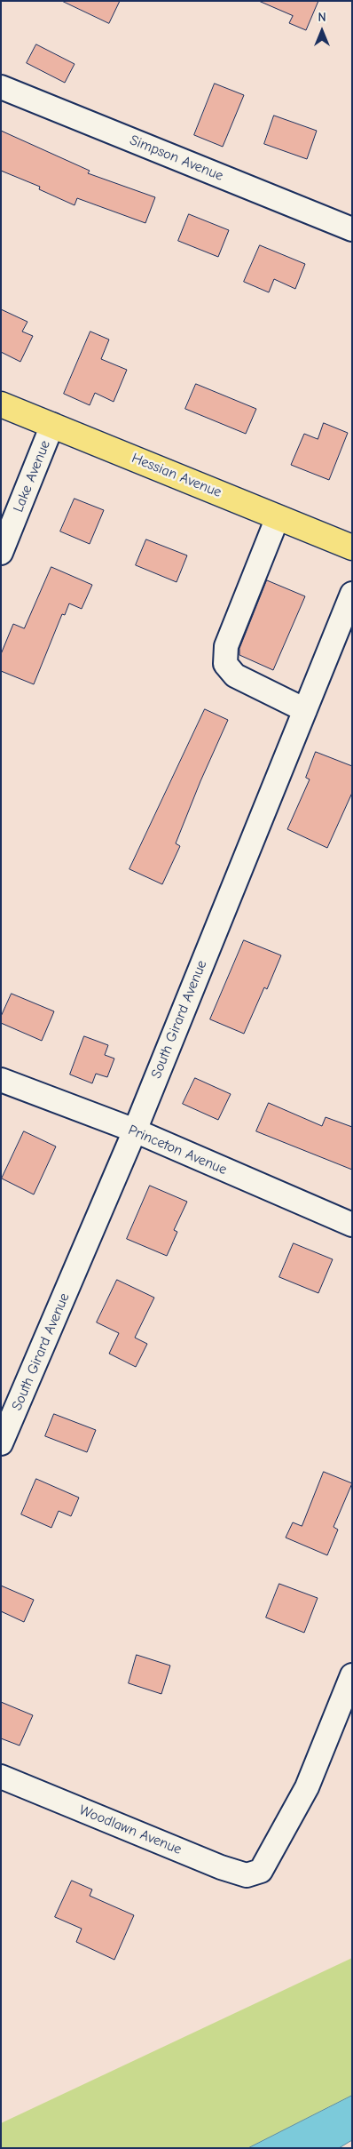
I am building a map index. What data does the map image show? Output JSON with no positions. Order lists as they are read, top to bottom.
{
  "streets": {
    "main road": ["Hessian Avenue"],
    "street": [
      "Simpson Avenue",
      "Lake Avenue",
      "South Girard Avenue",
      "Princeton Avenue",
      "Woodlawn Avenue"
    ]
  },
  "crossings": [
    ["Hessian Avenue", "Lake Avenue"],
    ["South Girard Avenue", "Princeton Avenue"]
  ],
  "north": "top"
}
